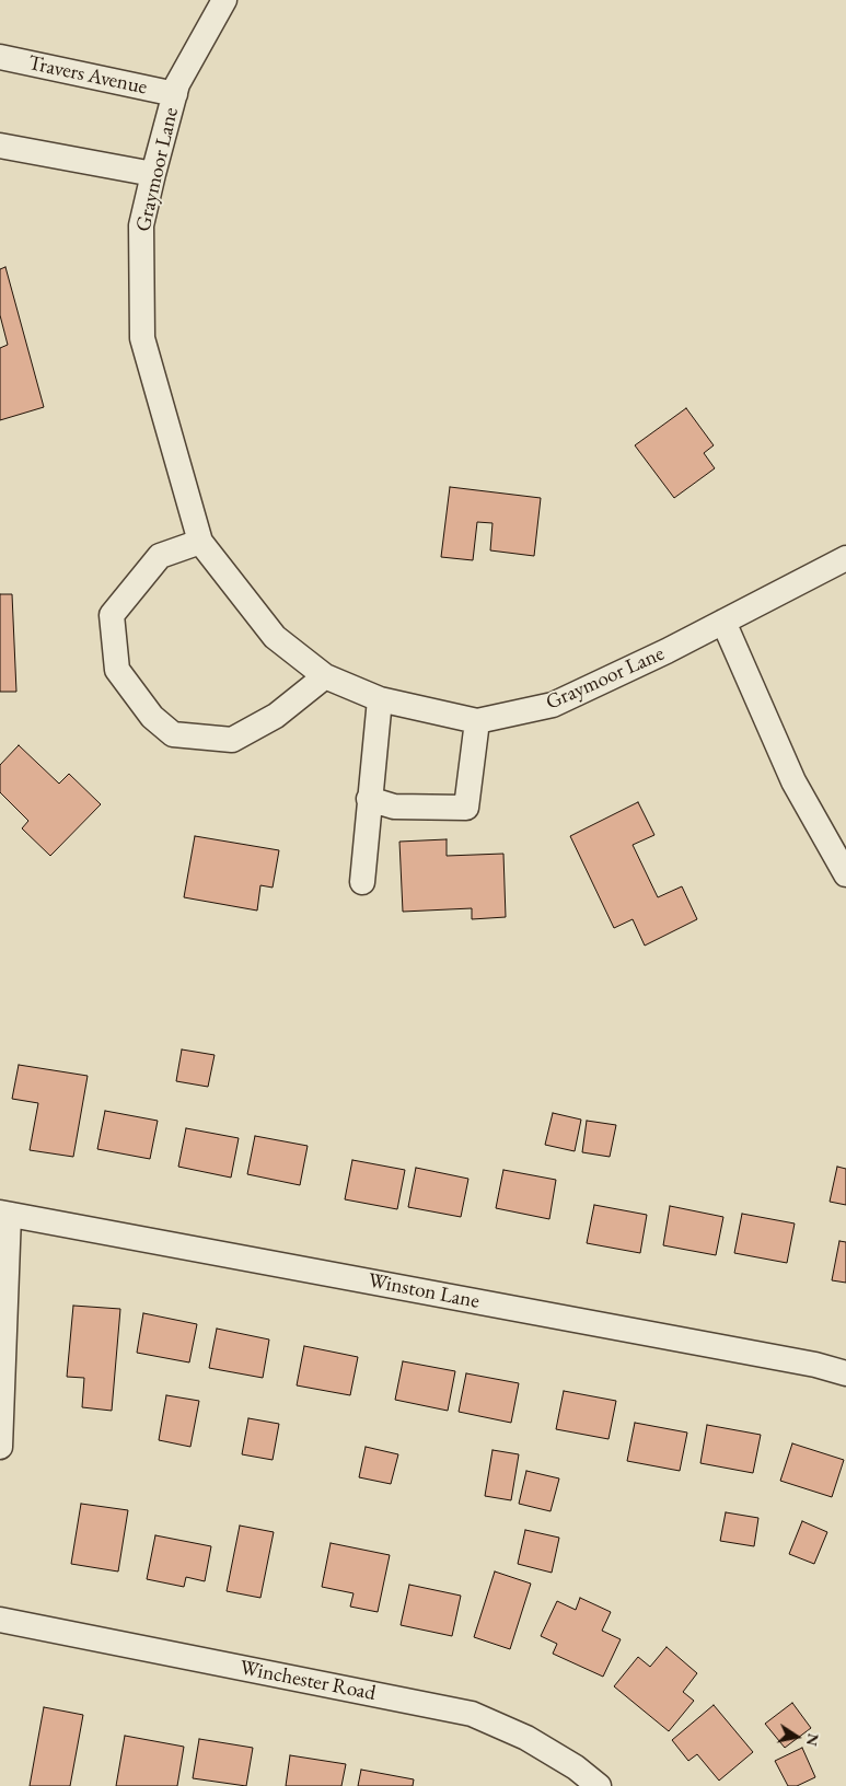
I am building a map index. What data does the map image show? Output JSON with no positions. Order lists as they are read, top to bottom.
{
  "streets": {
    "street": [
      "Travers Avenue",
      "Graymoor Lane",
      "Winston Lane",
      "Winchester Road"
    ]
  },
  "crossings": [
    ["Travers Avenue", "Graymoor Lane"]
  ],
  "north": "right"
}
